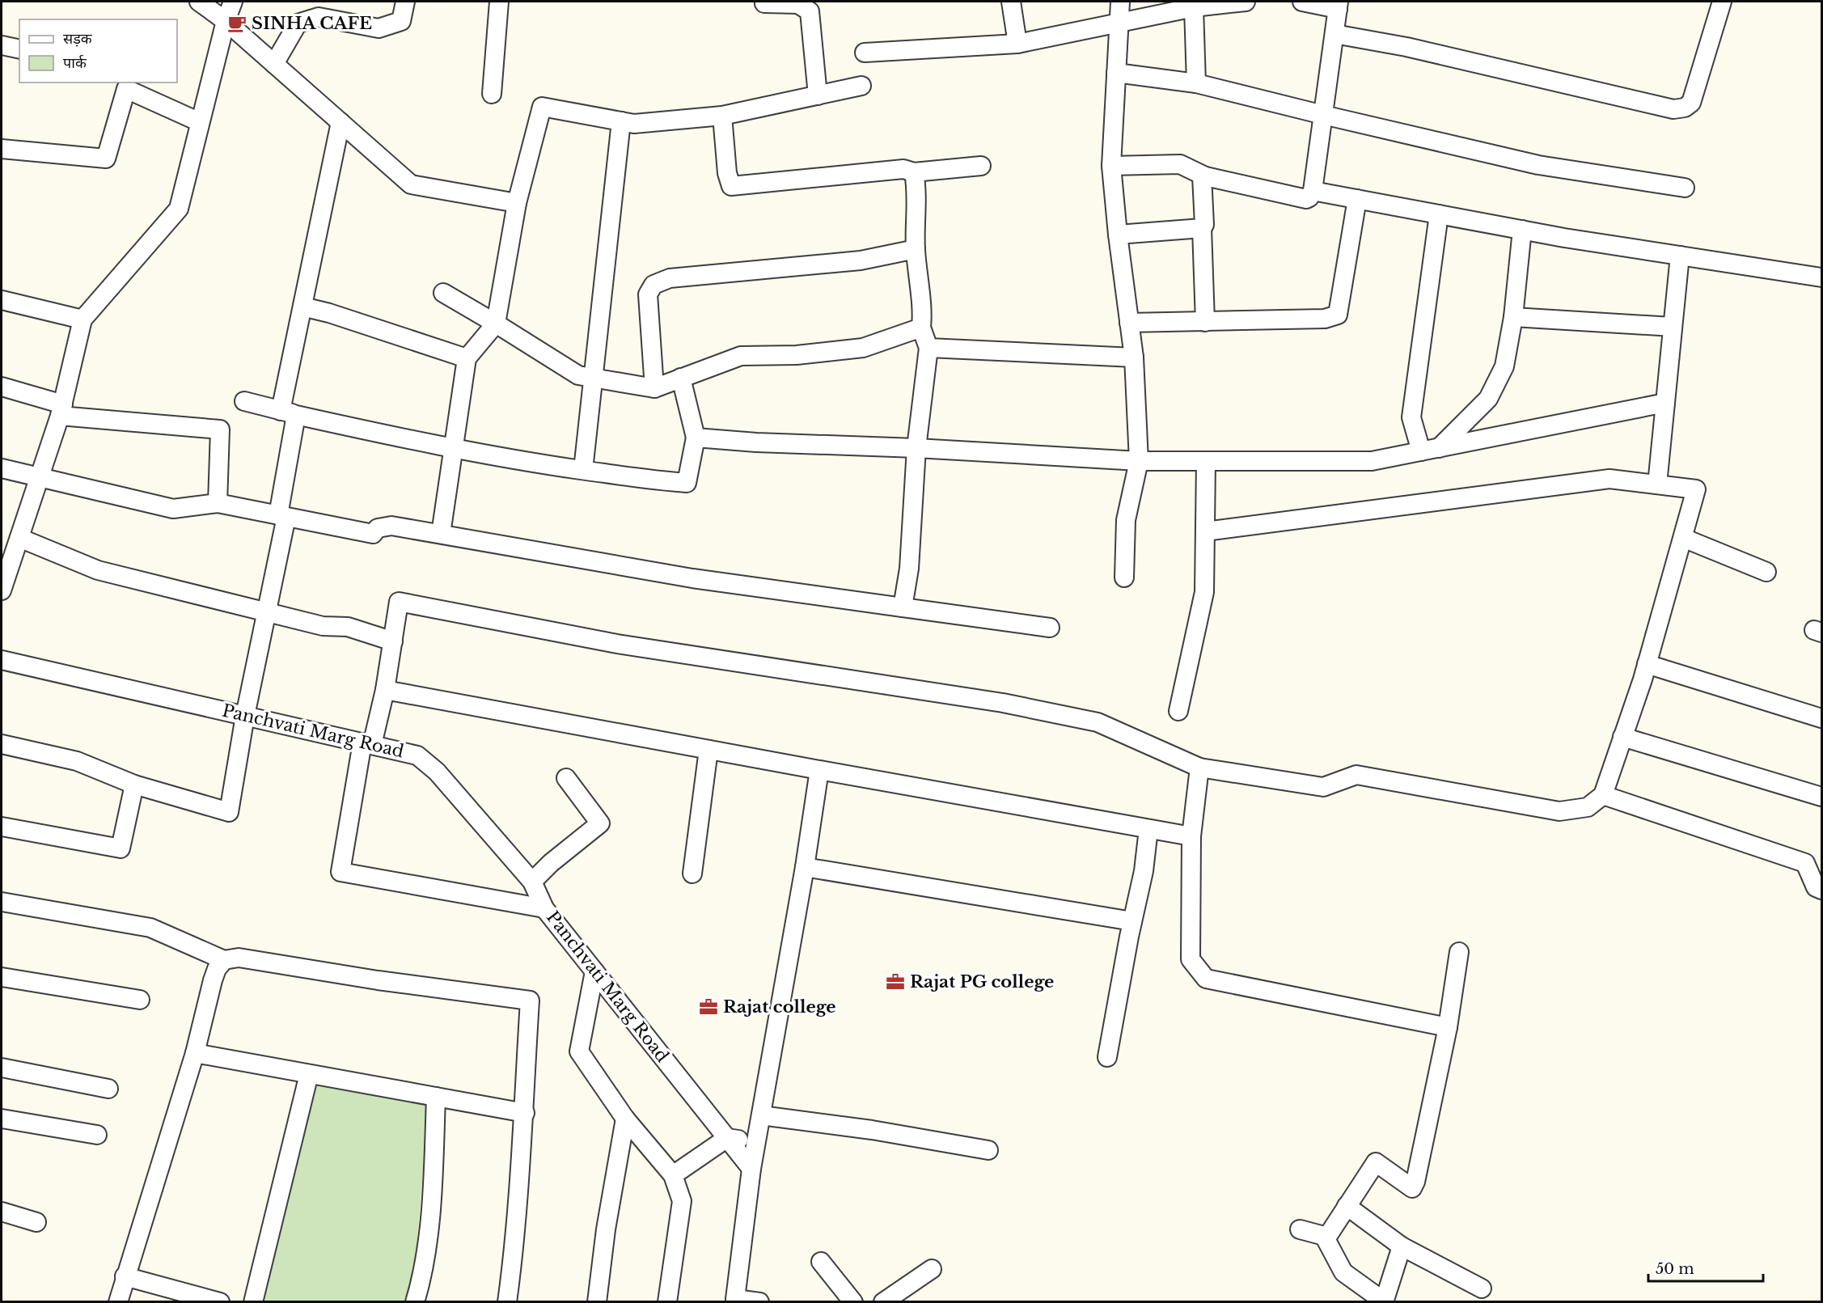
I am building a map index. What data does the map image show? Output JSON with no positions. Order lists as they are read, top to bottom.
{
  "streets": {
    "street": ["Panchvati Marg Road"]
  },
  "places": {
    "cafe": ["SINHA CAFE"],
    "office": ["Rajat PG college", "Rajat college"]
  },
  "legend": ["सड़क", "पार्क"],
  "scale_bar": "50 m"
}
